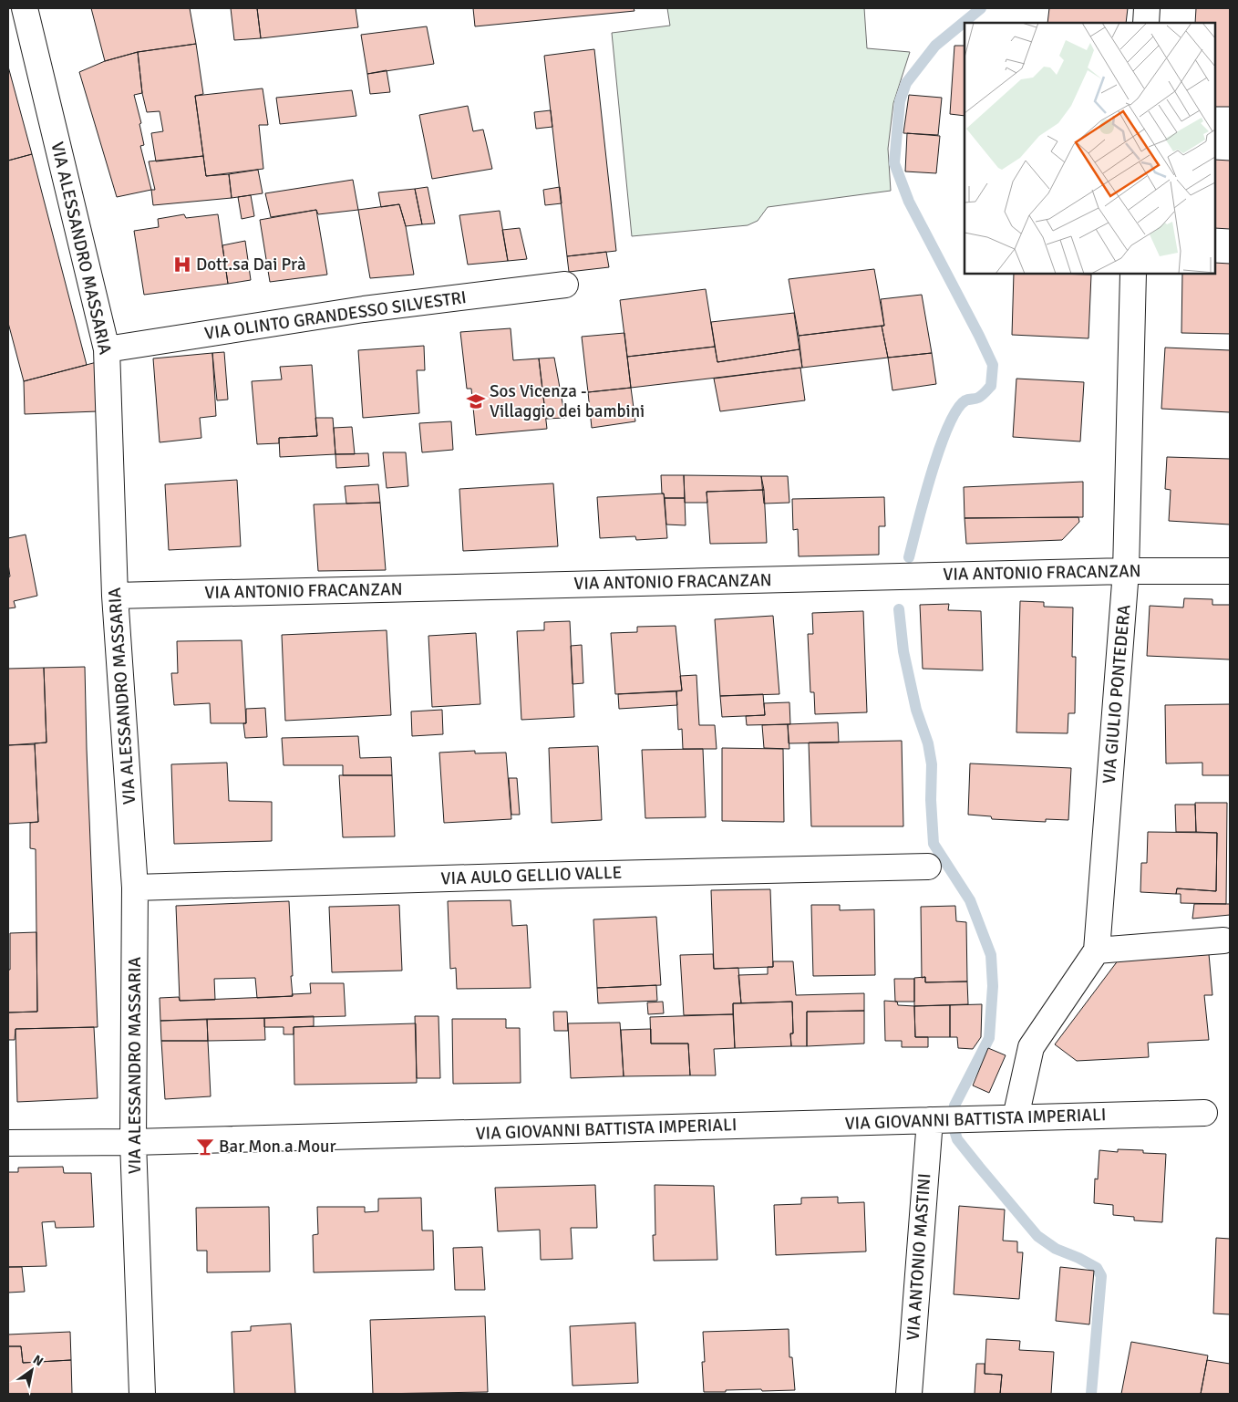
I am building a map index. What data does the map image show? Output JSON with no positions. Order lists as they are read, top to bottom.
{
  "streets": {
    "street": [
      "VIA ALESSANDRO MASSARIA",
      "VIA OLINTO GRANDESSO SILVESTRI",
      "VIA ANTONIO FRACANZAN",
      "VIA GIULIO PONTEDERA",
      "VIA AULO GELLIO VALLE",
      "VIA GIOVANNI BATTISTA IMPERIALI",
      "VIA ANTONIO MASTINI"
    ]
  },
  "crossings": [
    ["VIA ALESSANDRO MASSARIA", "VIA OLINTO GRANDESSO SILVESTRI"],
    ["VIA ALESSANDRO MASSARIA", "VIA ANTONIO FRACANZAN"],
    ["VIA ALESSANDRO MASSARIA", "VIA AULO GELLIO VALLE"],
    ["VIA ALESSANDRO MASSARIA", "VIA GIOVANNI BATTISTA IMPERIALI"],
    ["VIA ANTONIO FRACANZAN", "VIA GIULIO PONTEDERA"],
    ["VIA GIULIO PONTEDERA", "VIA GIOVANNI BATTISTA IMPERIALI"],
    ["VIA GIOVANNI BATTISTA IMPERIALI", "VIA ANTONIO MASTINI"]
  ],
  "places": {
    "hospital": ["Dott.sa Dai Prà"],
    "school or university": ["Sos Vicenza - Villaggio dei bambini"],
    "bar": ["Bar Mon a Mour"]
  },
  "north": "top right"
}
